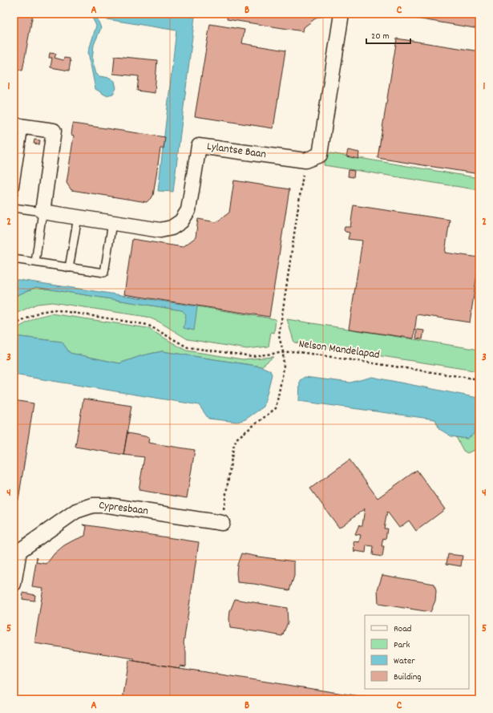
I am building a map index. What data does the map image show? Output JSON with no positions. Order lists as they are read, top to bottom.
{
  "streets": {
    "street": ["Lylantse Baan", "Cypresbaan"],
    "path": ["Nelson Mandelapad"]
  },
  "legend": [
    "Road",
    "Park",
    "Water",
    "Building"
  ],
  "scale_bar": "20 m",
  "grid": {
    "columns": ["A", "B", "C"],
    "rows": [
      "1",
      "2",
      "3",
      "4",
      "5"
    ]
  }
}
